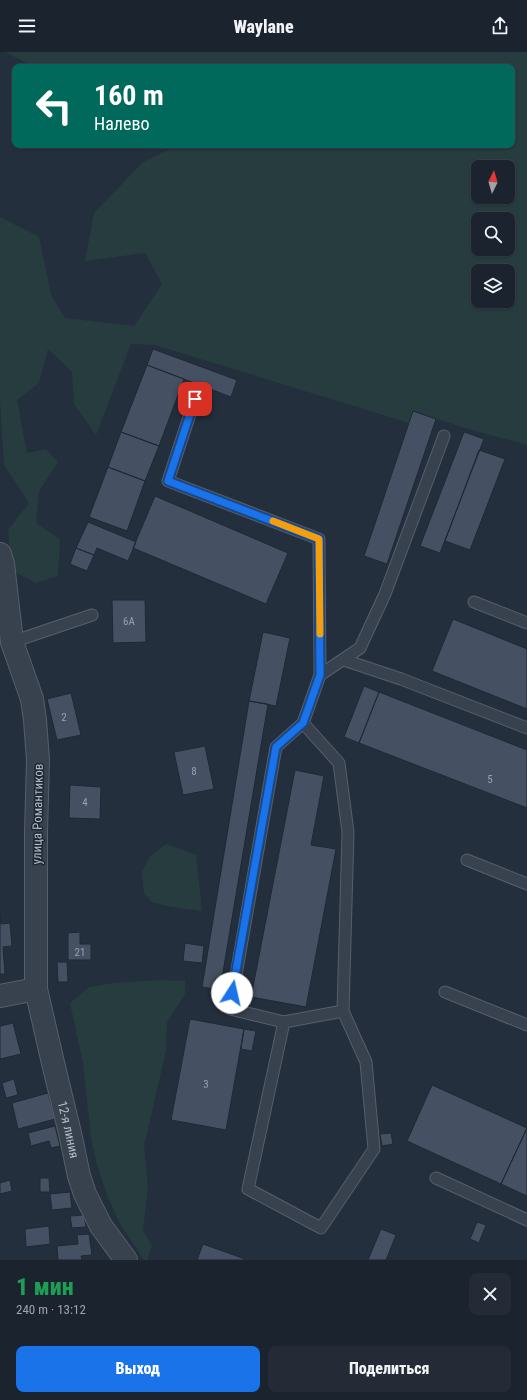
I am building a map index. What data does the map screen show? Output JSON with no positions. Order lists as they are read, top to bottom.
{
  "streets": {
    "street": ["улица Романтиков", "12-я линия"]
  },
  "crossings": [
    ["улица Романтиков", "12-я линия"]
  ],
  "house_numbers": [
    "6А",
    "2",
    "8",
    "5",
    "4",
    "21",
    "3"
  ],
  "north": "top",
  "page": {
    "header": "Waylane",
    "turn": ["160 m", "Налево"],
    "heading": ["1 мин", "240 m · 13:12"],
    "buttons": ["Выход", "Поделиться"]
  }
}
